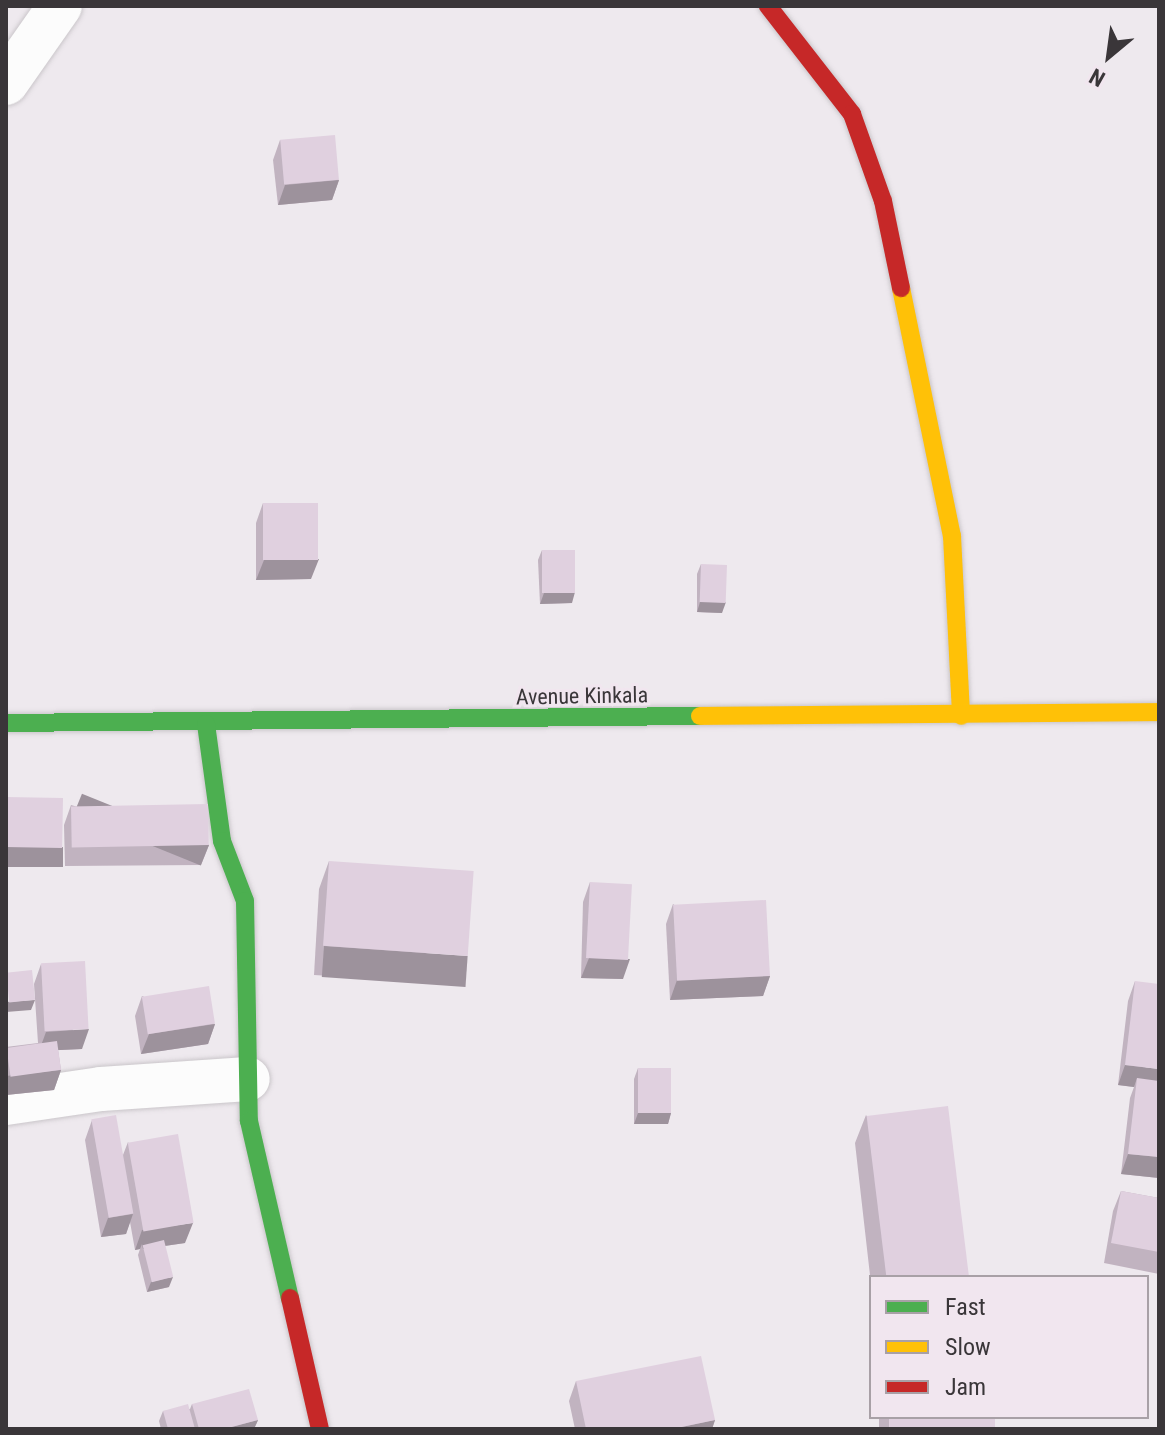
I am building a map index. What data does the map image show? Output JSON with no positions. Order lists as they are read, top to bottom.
{
  "streets": {
    "street": ["Avenue Kinkala"]
  },
  "legend": ["Fast", "Slow", "Jam"],
  "north": "bottom left"
}
